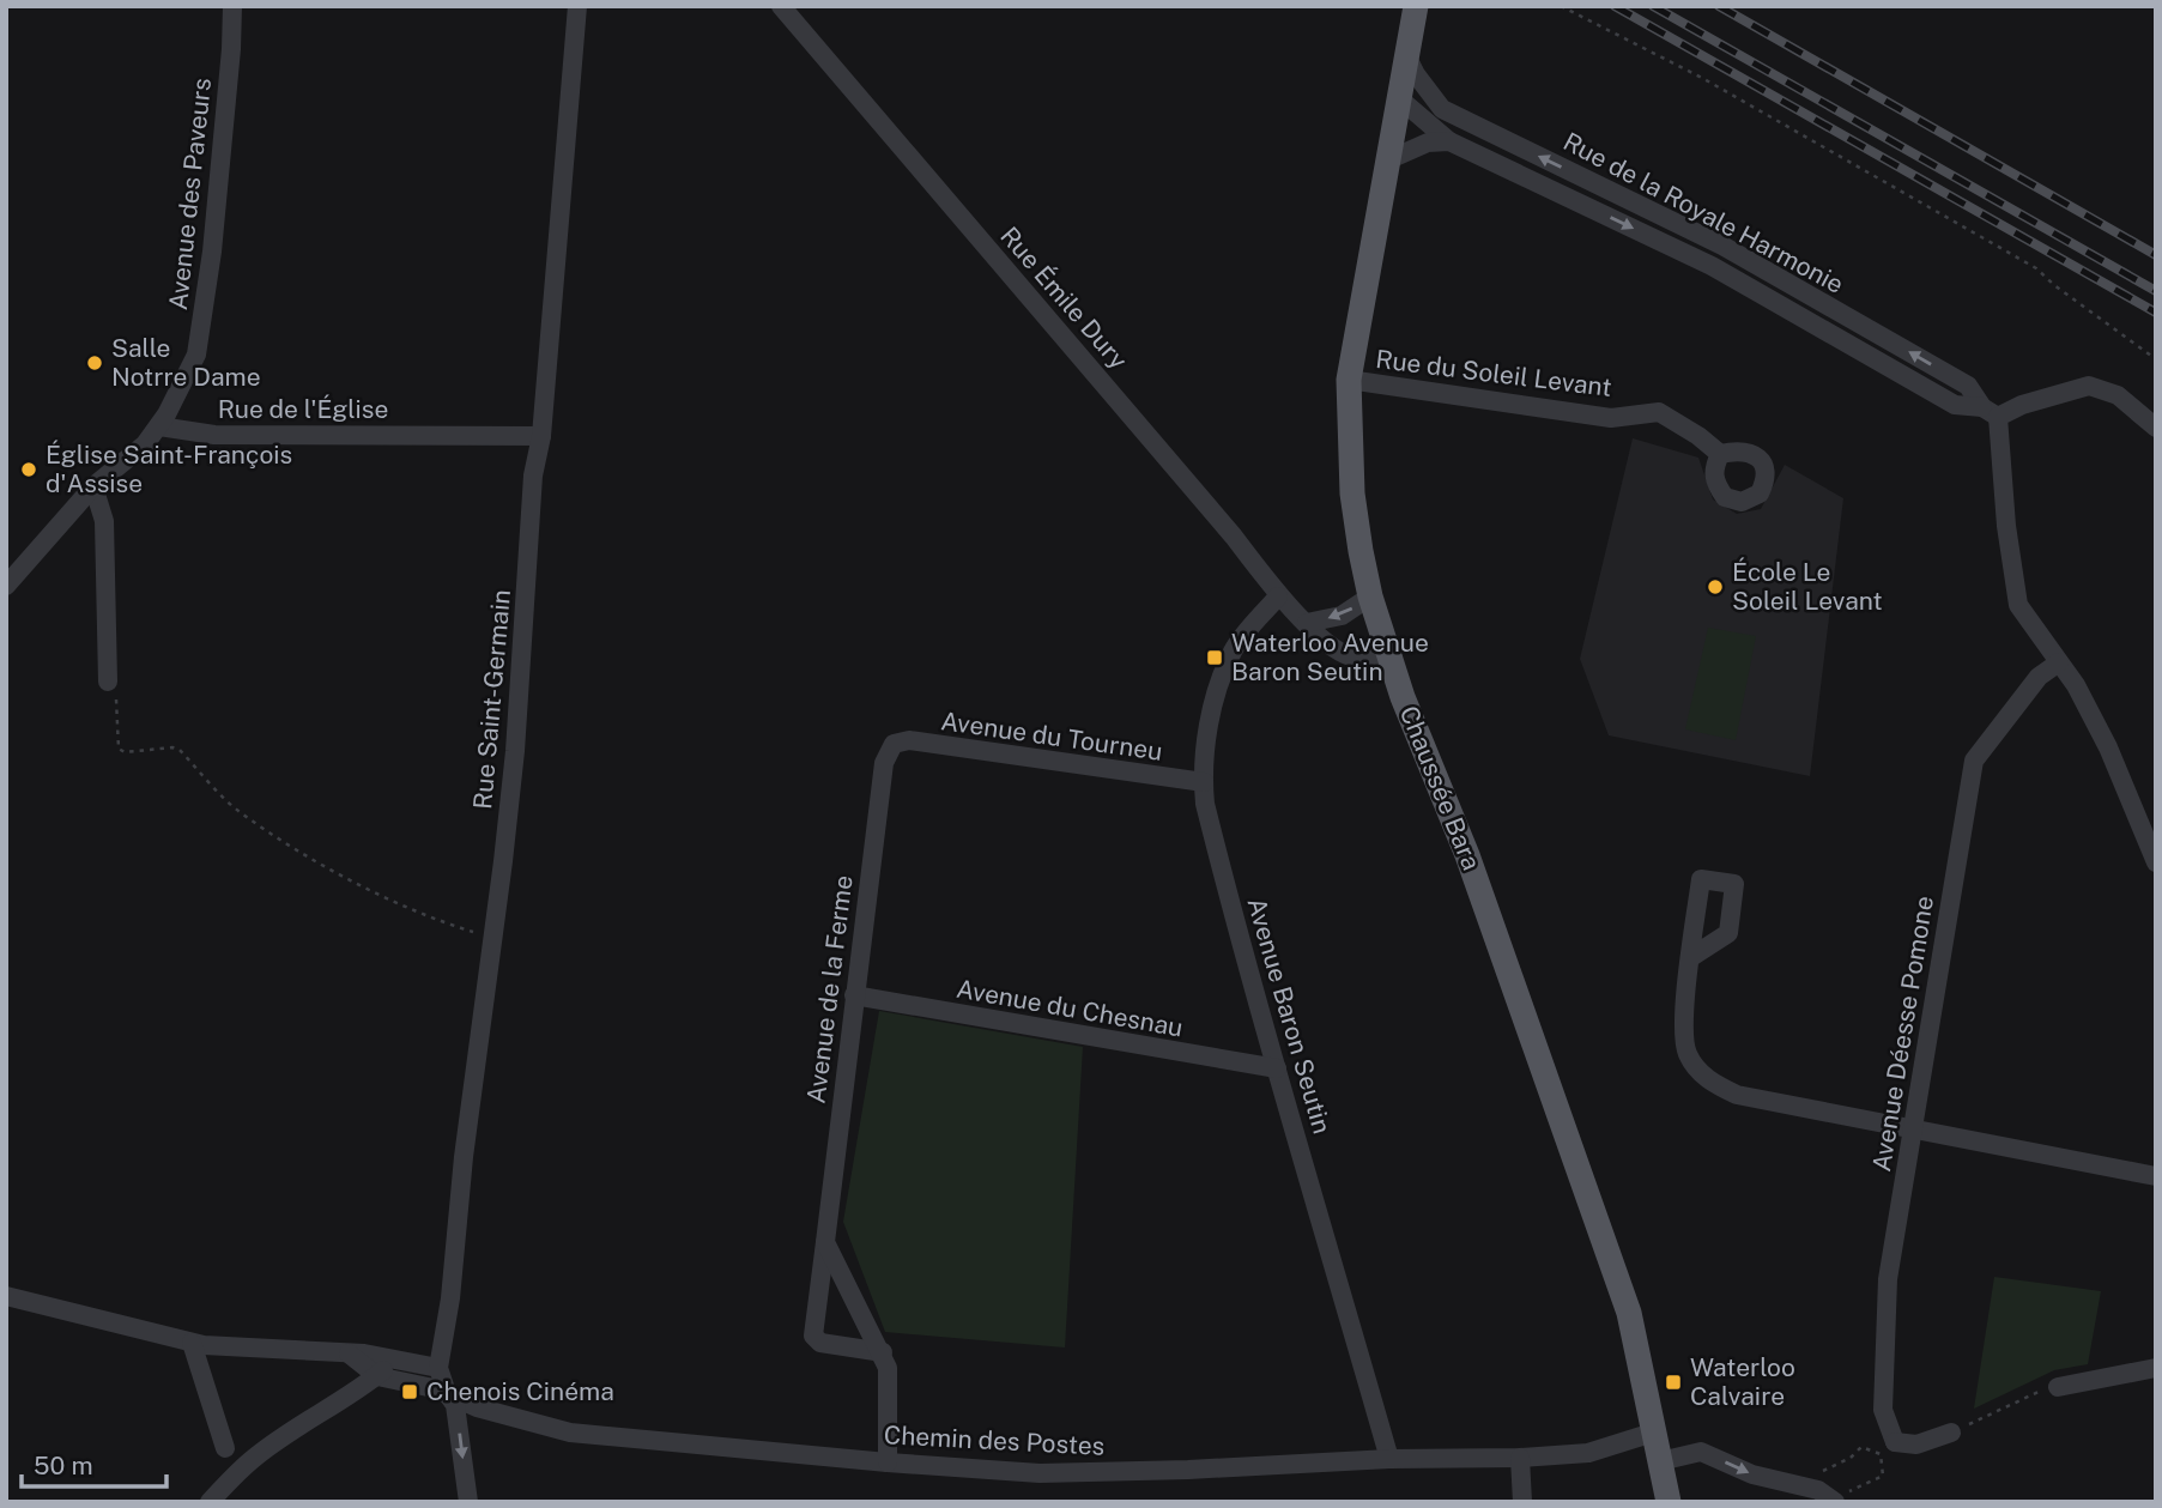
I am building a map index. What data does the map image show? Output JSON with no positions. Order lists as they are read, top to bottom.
{
  "streets": {
    "main road": ["Chaussée Bara"],
    "street": [
      "Avenue des Paveurs",
      "Rue de la Royale Harmonie",
      "Rue Émile Dury",
      "Rue du Soleil Levant",
      "Rue de l'Église",
      "Rue Saint-Germain",
      "Avenue du Tourneu",
      "Avenue de la Ferme",
      "Avenue du Chesnau",
      "Avenue Baron Seutin",
      "Avenue Déesse Pomone",
      "Chemin des Postes"
    ]
  },
  "crossings": [
    ["Avenue des Paveurs", "Rue de l'Église"],
    ["Rue de la Royale Harmonie", "Chaussée Bara"],
    ["Rue Émile Dury", "Chaussée Bara"],
    ["Rue Émile Dury", "Avenue Baron Seutin"],
    ["Rue du Soleil Levant", "Chaussée Bara"],
    ["Rue de l'Église", "Rue Saint-Germain"],
    ["Rue Saint-Germain", "Chemin des Postes"],
    ["Avenue du Tourneu", "Avenue de la Ferme"],
    ["Avenue du Tourneu", "Avenue Baron Seutin"],
    ["Chaussée Bara", "Chemin des Postes"],
    ["Avenue de la Ferme", "Avenue du Chesnau"],
    ["Avenue du Chesnau", "Avenue Baron Seutin"],
    ["Avenue Baron Seutin", "Chemin des Postes"]
  ],
  "places": {
    "other": ["Salle Notrre Dame", "Église Saint-François d'Assise", "École Le Soleil Levant"],
    "transit": ["Waterloo Avenue Baron Seutin", "Waterloo Calvaire", "Chenois Cinéma"]
  },
  "scale_bar": "50 m"
}
